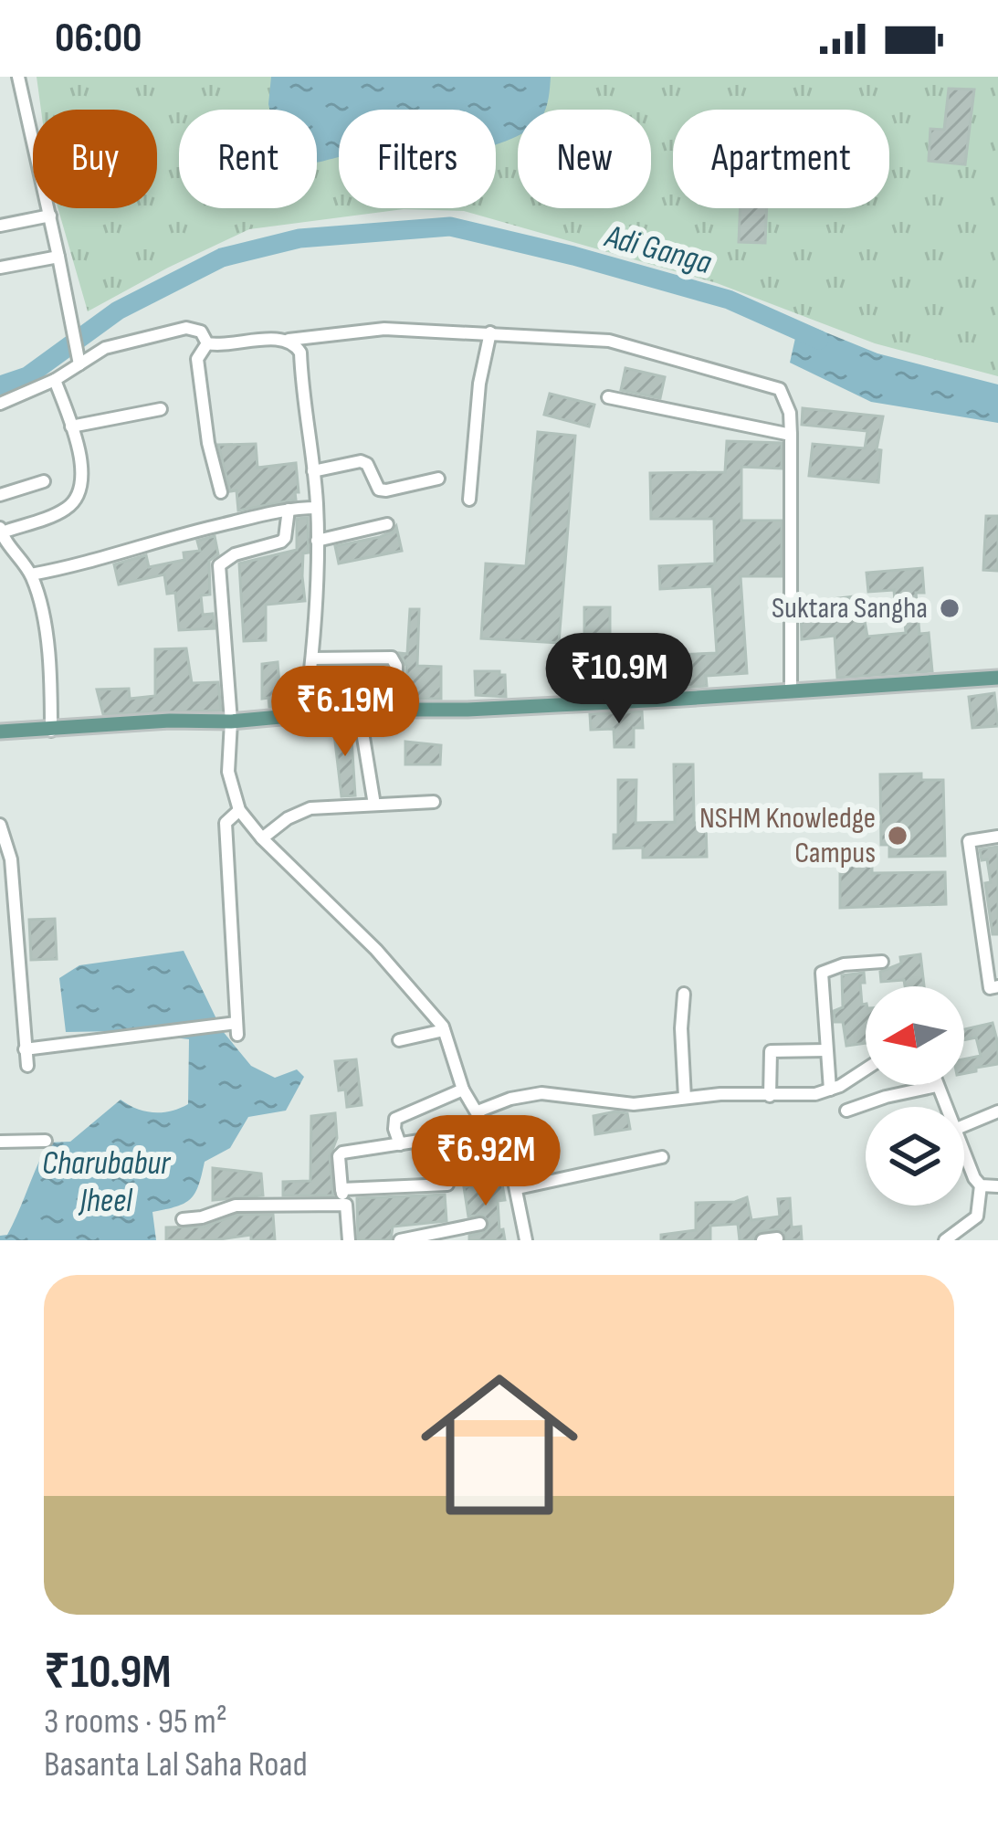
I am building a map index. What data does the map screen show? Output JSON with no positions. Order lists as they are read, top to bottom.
{
  "water": ["Adi Ganga", "Charubabur Jheel"],
  "places": ["Suktara Sangha", "NSHM Knowledge Campus"],
  "north": "left",
  "page": {
    "status": "06:00",
    "chip": [
      "Buy",
      "Rent",
      "Filters",
      "New",
      "Apartment"
    ],
    "price": ["₹10.9M", "₹6.19M", "₹6.92M"],
    "list": [
      {
        "name": "₹10.9M",
        "note": "3 rooms · 95 m² · Basanta Lal Saha Road"
      }
    ]
  }
}
